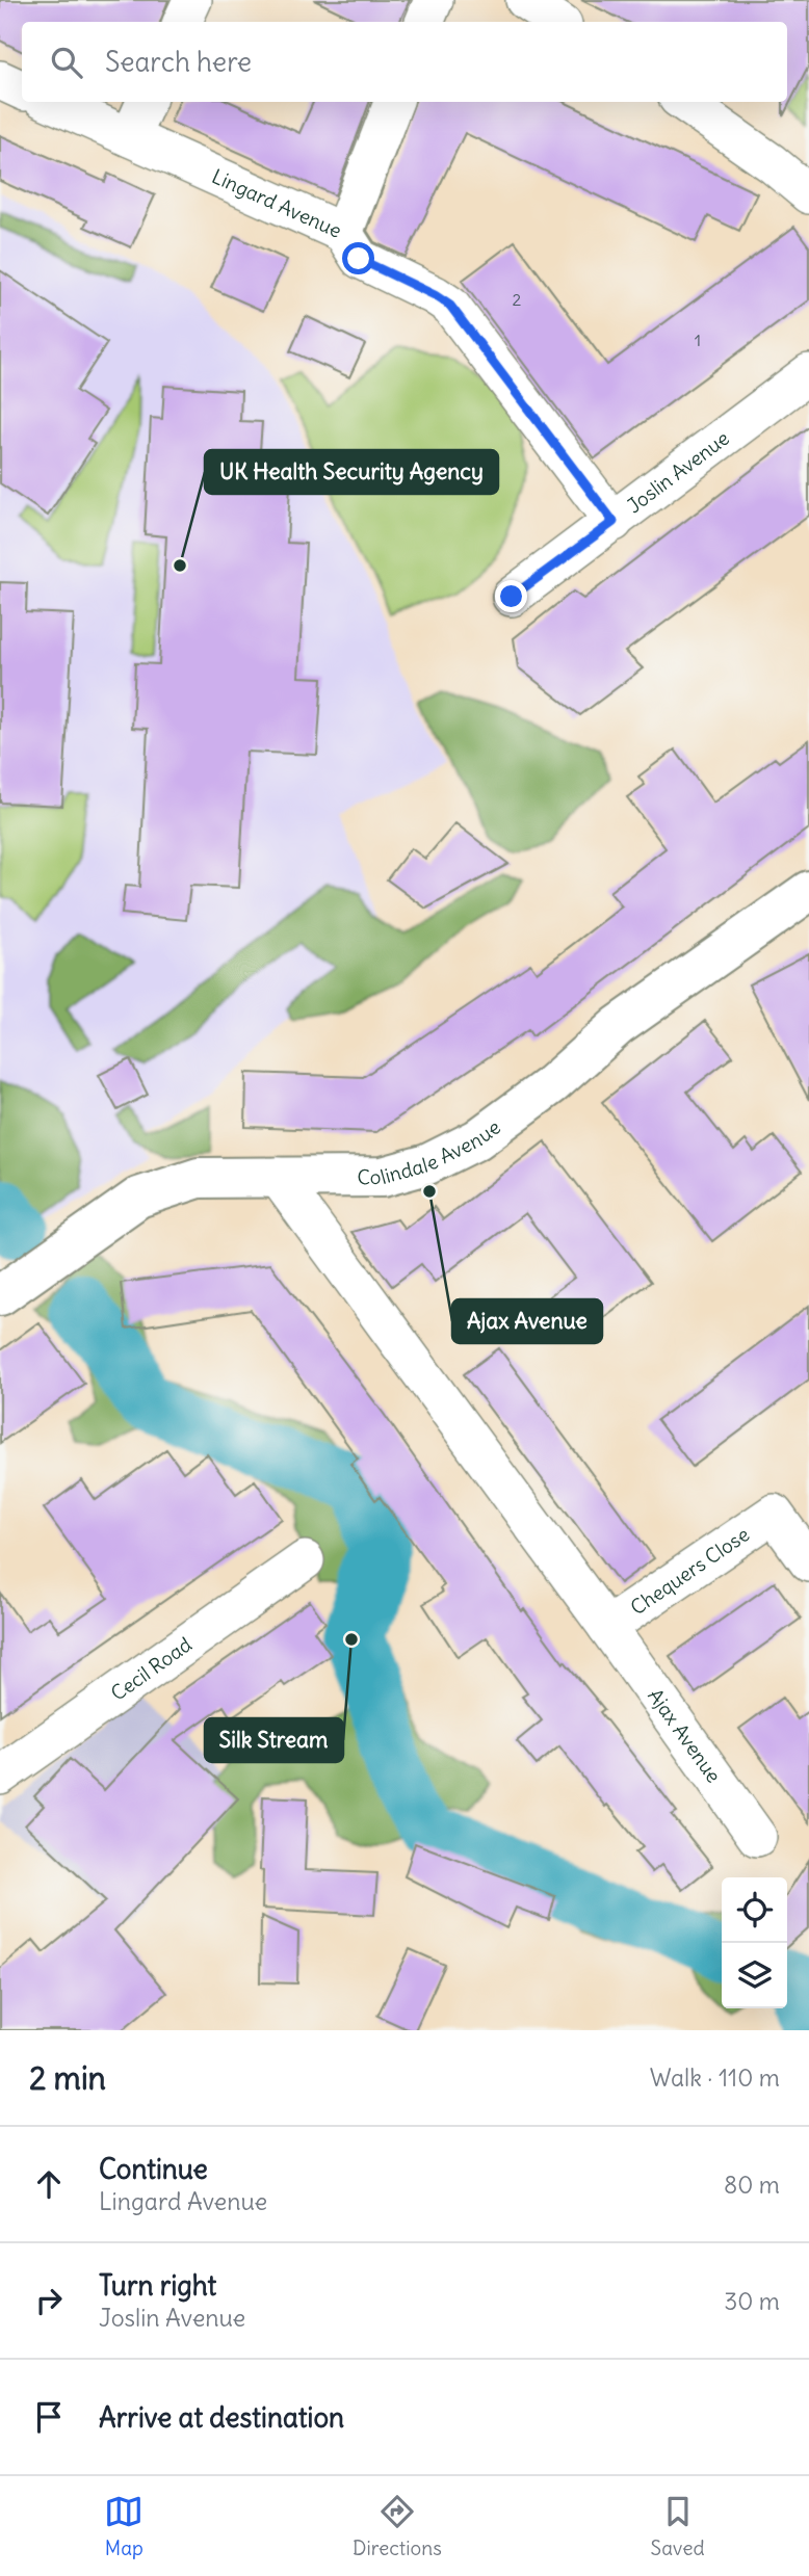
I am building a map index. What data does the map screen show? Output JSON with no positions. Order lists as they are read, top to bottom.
{
  "streets": {
    "street": [
      "Lingard Avenue",
      "Joslin Avenue",
      "Colindale Avenue",
      "Chequers Close",
      "Cecil Road",
      "Ajax Avenue"
    ]
  },
  "crossings": [
    ["Lingard Avenue", "Joslin Avenue"],
    ["Colindale Avenue", "Ajax Avenue"],
    ["Chequers Close", "Ajax Avenue"]
  ],
  "places": ["UK Health Security Agency", "Ajax Avenue", "Silk Stream"],
  "house_numbers": ["2", "1"],
  "page": {
    "search": "Search here",
    "heading": ["2 min", "Walk · 110 m"],
    "list": [
      ["Continue", "Lingard Avenue", "80 m"],
      ["Turn right", "Joslin Avenue", "30 m"],
      "Arrive at destination"
    ],
    "nav": ["Map", "Directions", "Saved"]
  }
}
